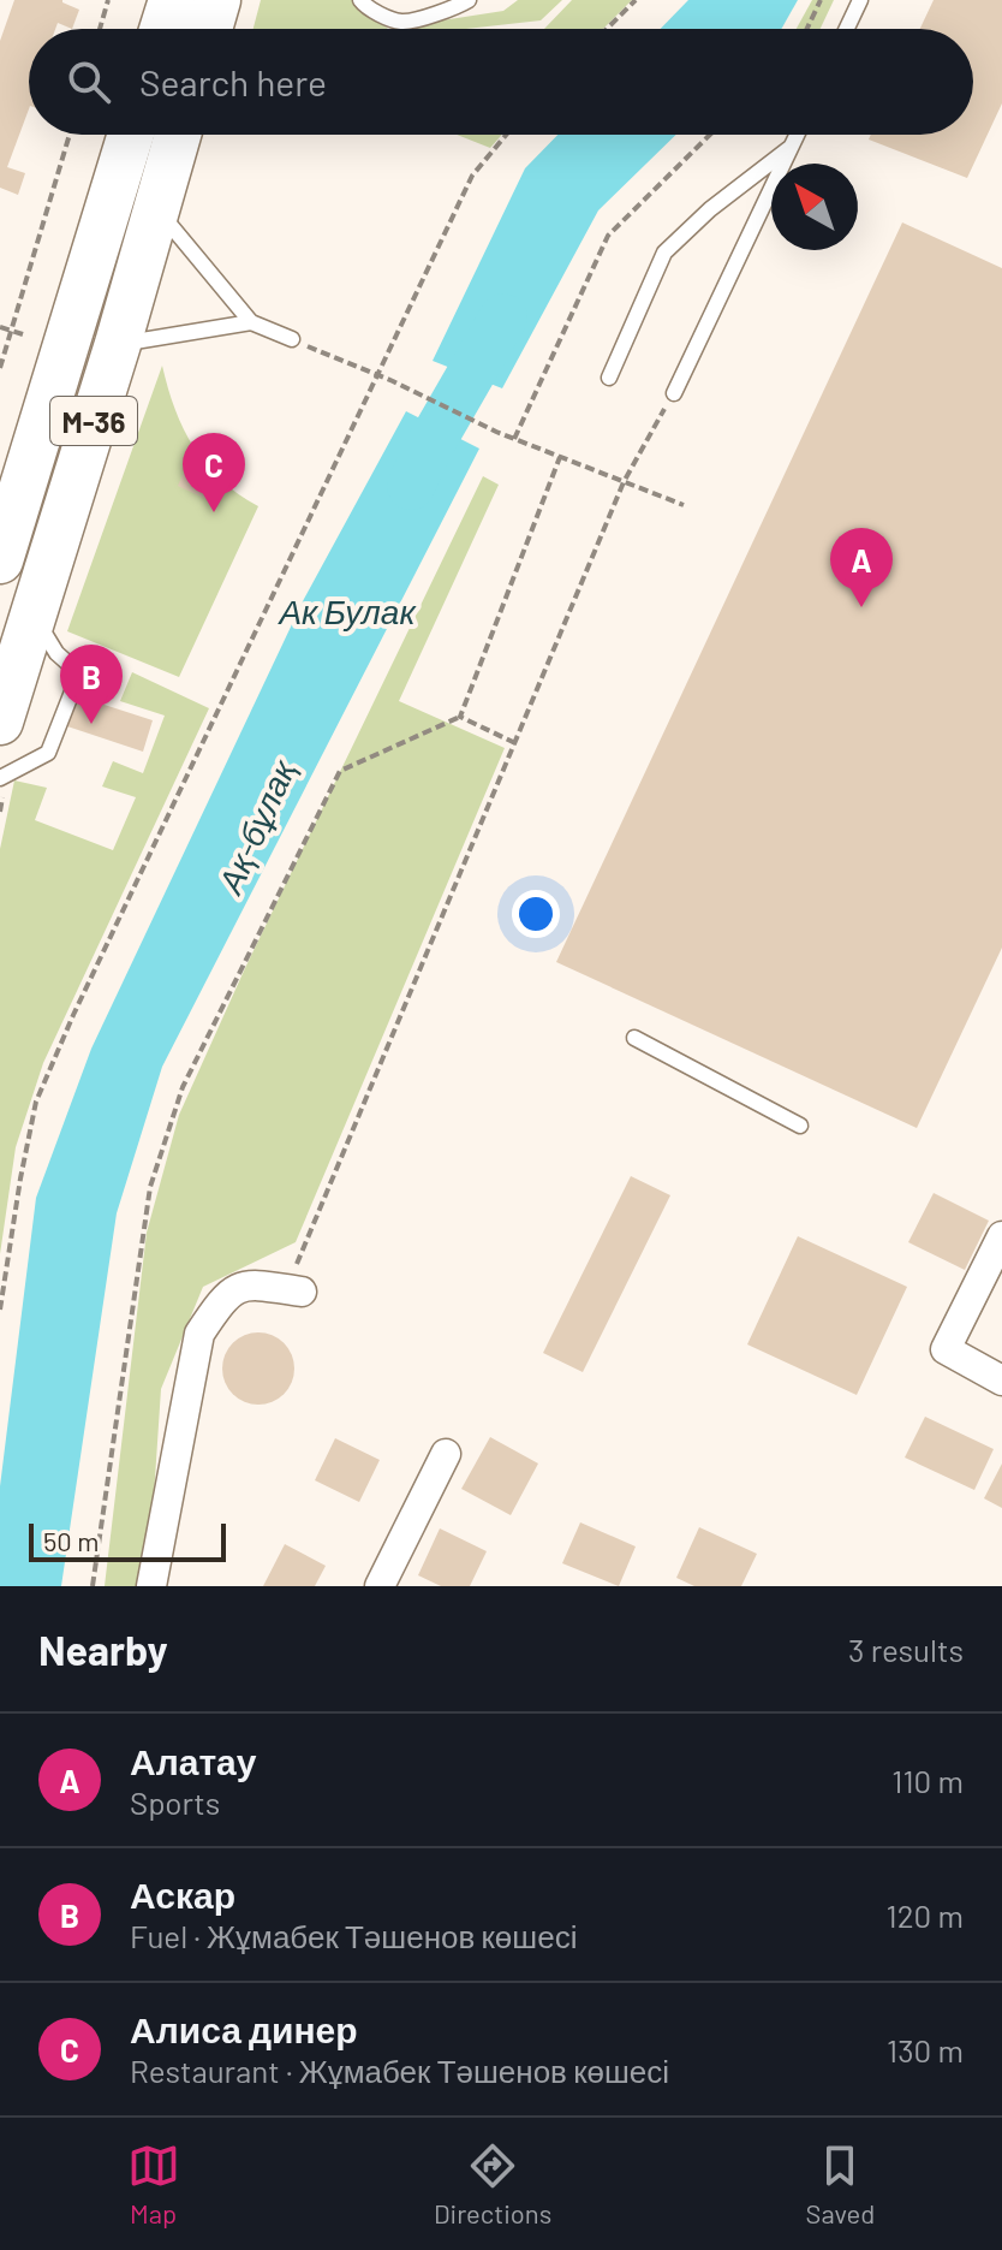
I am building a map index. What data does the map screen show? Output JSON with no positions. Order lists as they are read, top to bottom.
{
  "streets": {
    "main road": ["M-36"]
  },
  "water": ["Ак Булак", "Ақ-бұлақ"],
  "scale_bar": "50 m",
  "north": "top left",
  "page": {
    "search": "Search here",
    "pins": ["C", "A", "B"],
    "scale": "50 m",
    "heading": ["Nearby", "3 results"],
    "list": [
      {
        "mark": "A",
        "name": "Алатау",
        "note": "Sports",
        "value": "110 m"
      },
      {
        "mark": "B",
        "name": "Аскар",
        "note": "Fuel · Жұмабек Тәшенов көшесі",
        "value": "120 m"
      },
      {
        "mark": "C",
        "name": "Алиса динер",
        "note": "Restaurant · Жұмабек Тәшенов көшесі",
        "value": "130 m"
      }
    ],
    "nav": ["Map", "Directions", "Saved"]
  }
}
